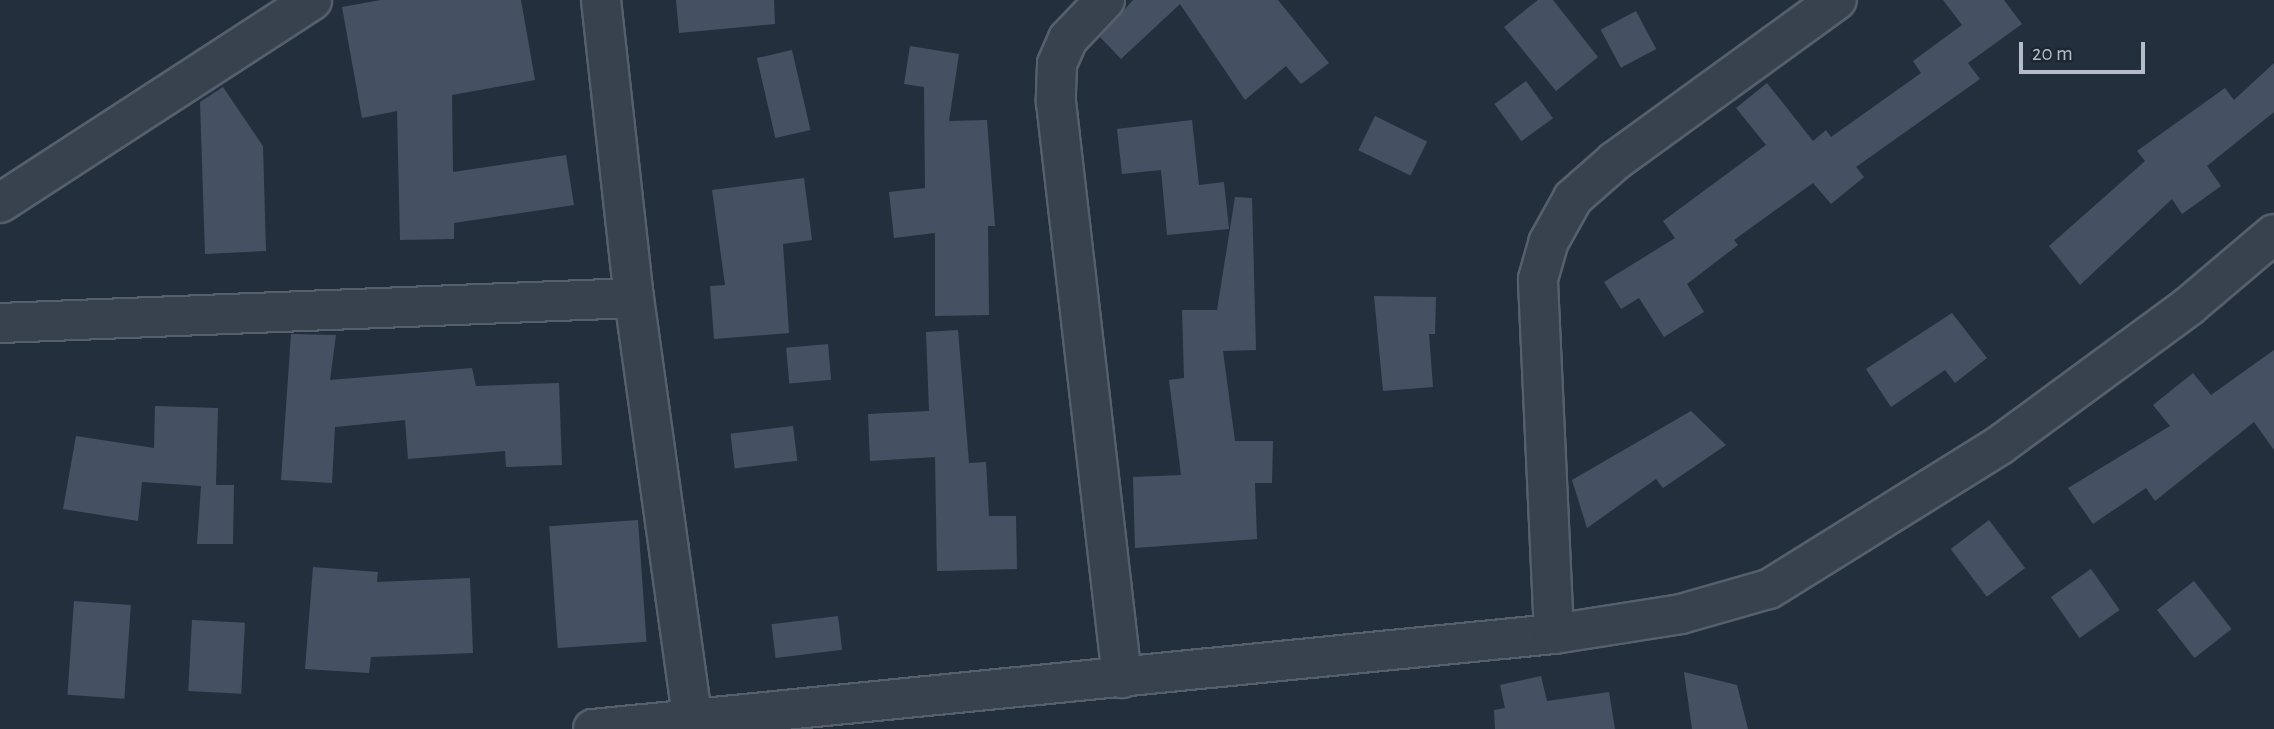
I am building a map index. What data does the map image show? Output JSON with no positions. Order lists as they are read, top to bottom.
{
  "scale_bar": "20 m"
}
